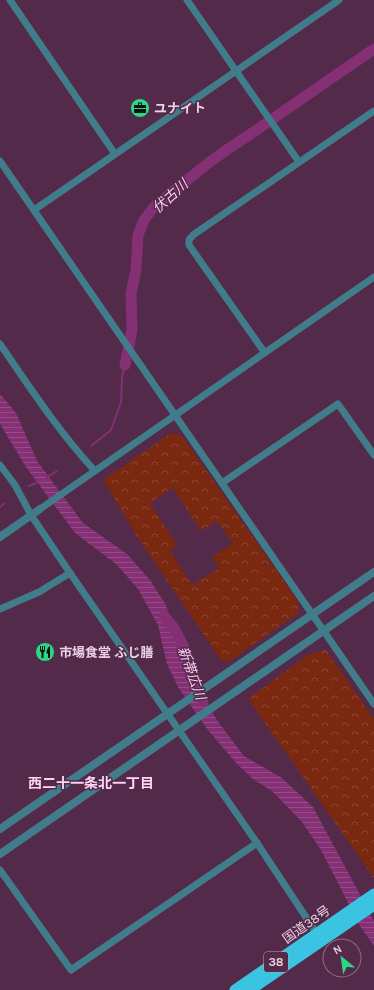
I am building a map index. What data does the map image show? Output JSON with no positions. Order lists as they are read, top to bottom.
{
  "streets": {
    "highway": ["国道38号", "38"]
  },
  "districts": ["西二十一条北一丁目"],
  "water": ["伏古川", "新帯広川"],
  "places": {
    "office": ["ユナイト"],
    "restaurant": ["市場食堂 ふじ膳"]
  },
  "north": "top left"
}
